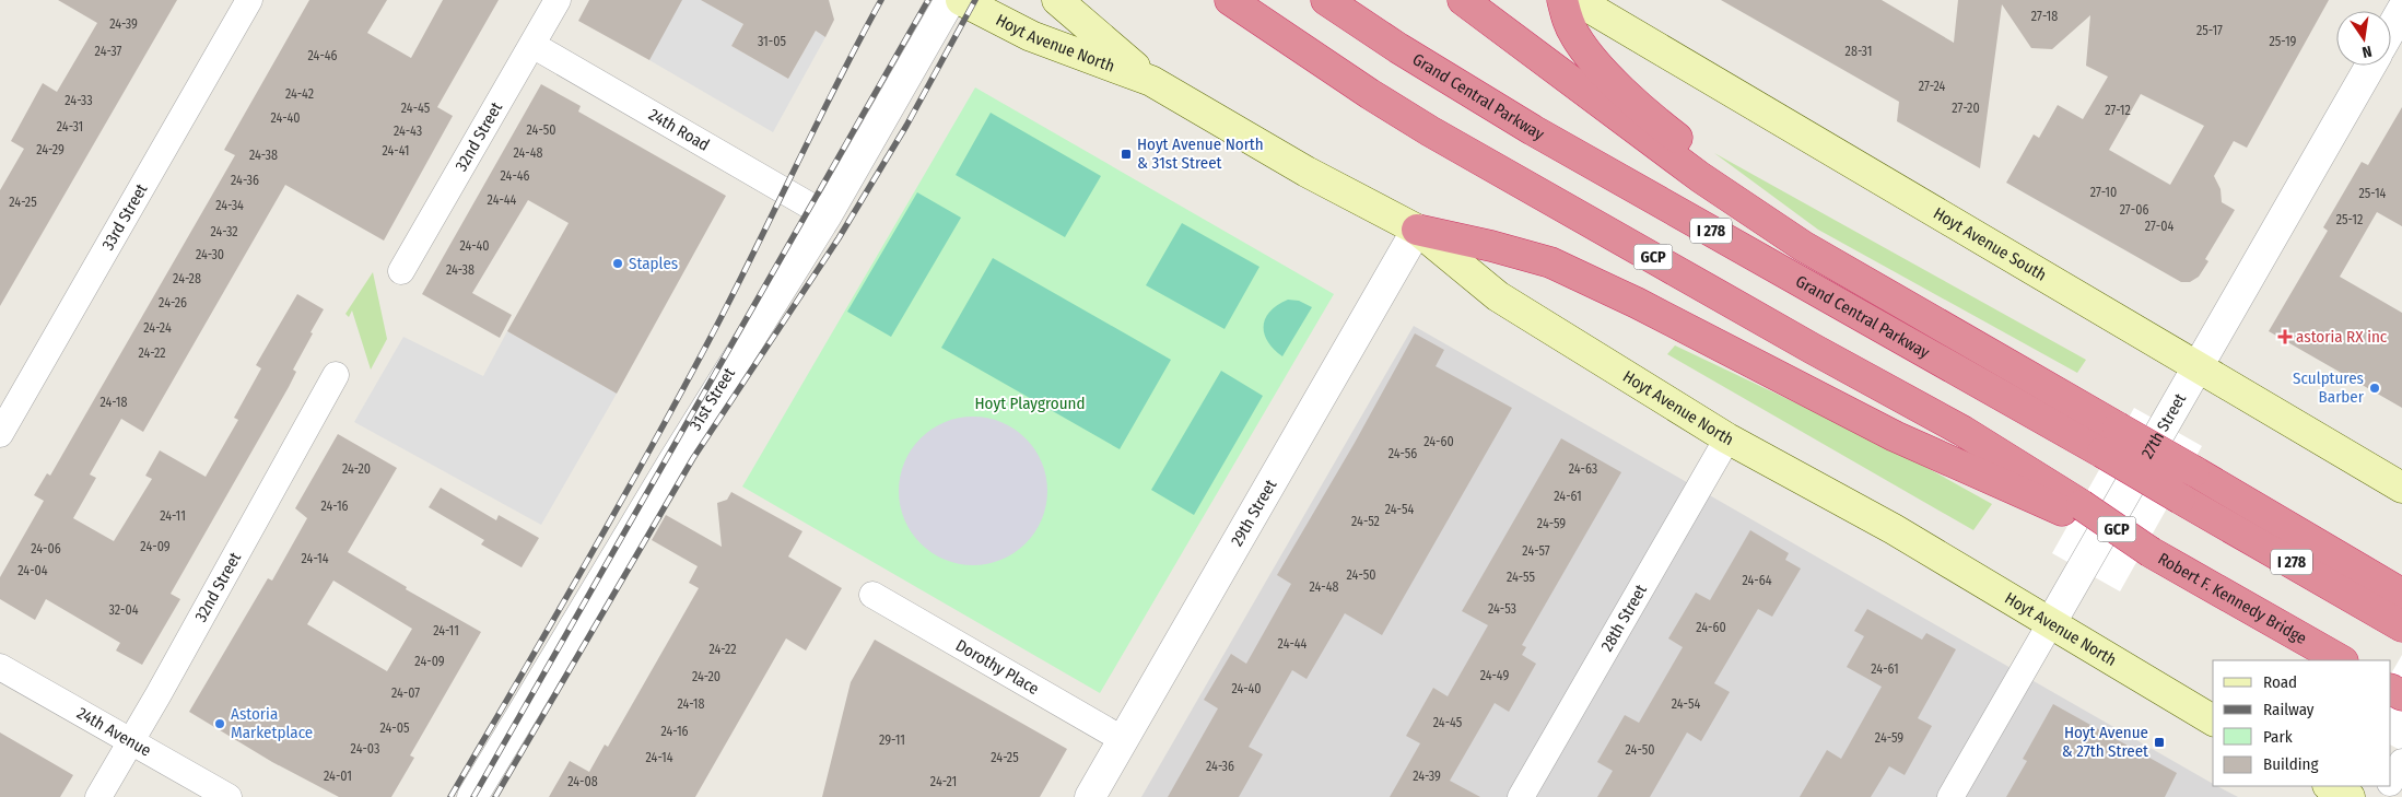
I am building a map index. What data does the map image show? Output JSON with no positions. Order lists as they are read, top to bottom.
{
  "streets": {
    "highway": [
      "Grand Central Parkway",
      "I 278",
      "GCP",
      "Robert F. Kennedy Bridge"
    ],
    "main road": ["Hoyt Avenue North", "Hoyt Avenue South"],
    "street": [
      "24th Road",
      "32nd Street",
      "33rd Street",
      "31st Street",
      "27th Street",
      "29th Street",
      "28th Street",
      "Dorothy Place",
      "24th Avenue"
    ]
  },
  "crossings": [
    ["Hoyt Avenue North", "27th Street"],
    ["Hoyt Avenue North", "29th Street"],
    ["Hoyt Avenue North", "28th Street"],
    ["24th Road", "32nd Street"],
    ["24th Road", "31st Street"],
    ["32nd Street", "24th Avenue"],
    ["Hoyt Avenue South", "27th Street"],
    ["GCP", "Robert F. Kennedy Bridge"],
    ["29th Street", "Dorothy Place"]
  ],
  "parks": ["Hoyt Playground"],
  "places": {
    "transit": ["Hoyt Avenue North & 31st Street", "Hoyt Avenue & 27th Street"],
    "other": ["Staples", "Sculptures Barber", "Astoria Marketplace"],
    "health": ["astoria RX inc"]
  },
  "house_numbers": [
    "27-18",
    "24-39",
    "25-17",
    "31-05",
    "25-19",
    "24-37",
    "28-31",
    "24-46",
    "27-24",
    "24-42",
    "24-33",
    "24-45",
    "27-20",
    "27-12",
    "24-40",
    "24-31",
    "24-50",
    "24-43",
    "24-29",
    "24-41",
    "24-48",
    "24-38",
    "24-46",
    "24-36",
    "27-10",
    "25-14",
    "24-44",
    "24-25",
    "24-34",
    "27-06",
    "25-12",
    "27-04",
    "24-32",
    "24-40",
    "24-30",
    "24-38",
    "24-28",
    "24-26",
    "24-24",
    "24-22",
    "24-18",
    "24-60",
    "24-56",
    "24-20",
    "24-63",
    "24-61",
    "24-16",
    "24-54",
    "24-11",
    "24-52",
    "24-59",
    "24-09",
    "24-06",
    "24-57",
    "24-14",
    "24-04",
    "24-50",
    "24-55",
    "24-64",
    "24-48",
    "24-53",
    "32-04",
    "24-60",
    "24-11",
    "24-44",
    "24-22",
    "24-09",
    "24-61",
    "24-49",
    "24-20",
    "24-40",
    "24-07",
    "24-18",
    "24-54",
    "24-45",
    "24-05",
    "24-16",
    "24-59",
    "29-11",
    "24-03",
    "24-50",
    "24-14",
    "24-25",
    "24-36",
    "24-01",
    "24-39",
    "24-08",
    "24-21"
  ],
  "legend": [
    "Road",
    "Railway",
    "Park",
    "Building"
  ],
  "north": "bottom"
}
